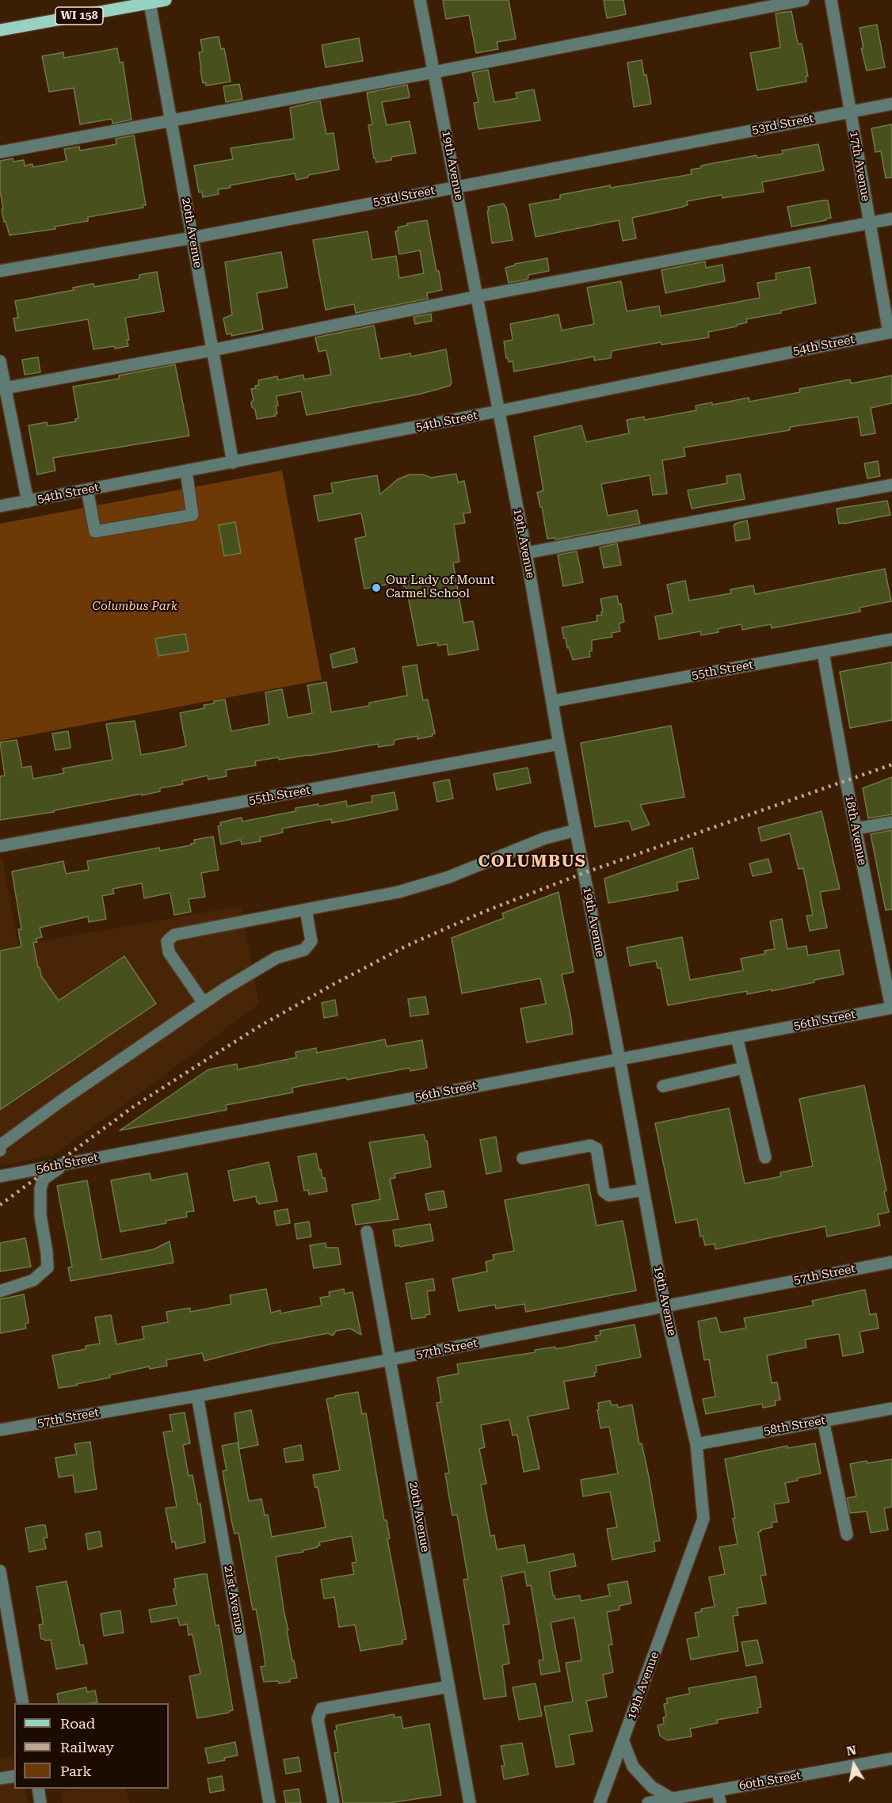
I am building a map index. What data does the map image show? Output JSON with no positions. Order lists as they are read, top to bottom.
{
  "streets": {
    "main road": ["WI 158"],
    "street": [
      "53rd Street",
      "19th Avenue",
      "17th Avenue",
      "20th Avenue",
      "54th Street",
      "55th Street",
      "18th Avenue",
      "56th Street",
      "57th Street",
      "58th Street",
      "21st Avenue",
      "60th Street"
    ]
  },
  "crossings": [
    ["WI 158", "20th Avenue"],
    ["53rd Street", "19th Avenue"],
    ["53rd Street", "17th Avenue"],
    ["53rd Street", "20th Avenue"],
    ["19th Avenue", "54th Street"],
    ["19th Avenue", "55th Street"],
    ["19th Avenue", "56th Street"],
    ["19th Avenue", "57th Street"],
    ["19th Avenue", "58th Street"],
    ["17th Avenue", "54th Street"],
    ["20th Avenue", "54th Street"],
    ["20th Avenue", "57th Street"],
    ["55th Street", "18th Avenue"],
    ["18th Avenue", "56th Street"],
    ["57th Street", "21st Avenue"]
  ],
  "districts": ["COLUMBUS"],
  "parks": ["Columbus Park"],
  "places": ["Our Lady of Mount Carmel School"],
  "legend": ["Road", "Railway", "Park"],
  "north": "top"
}
